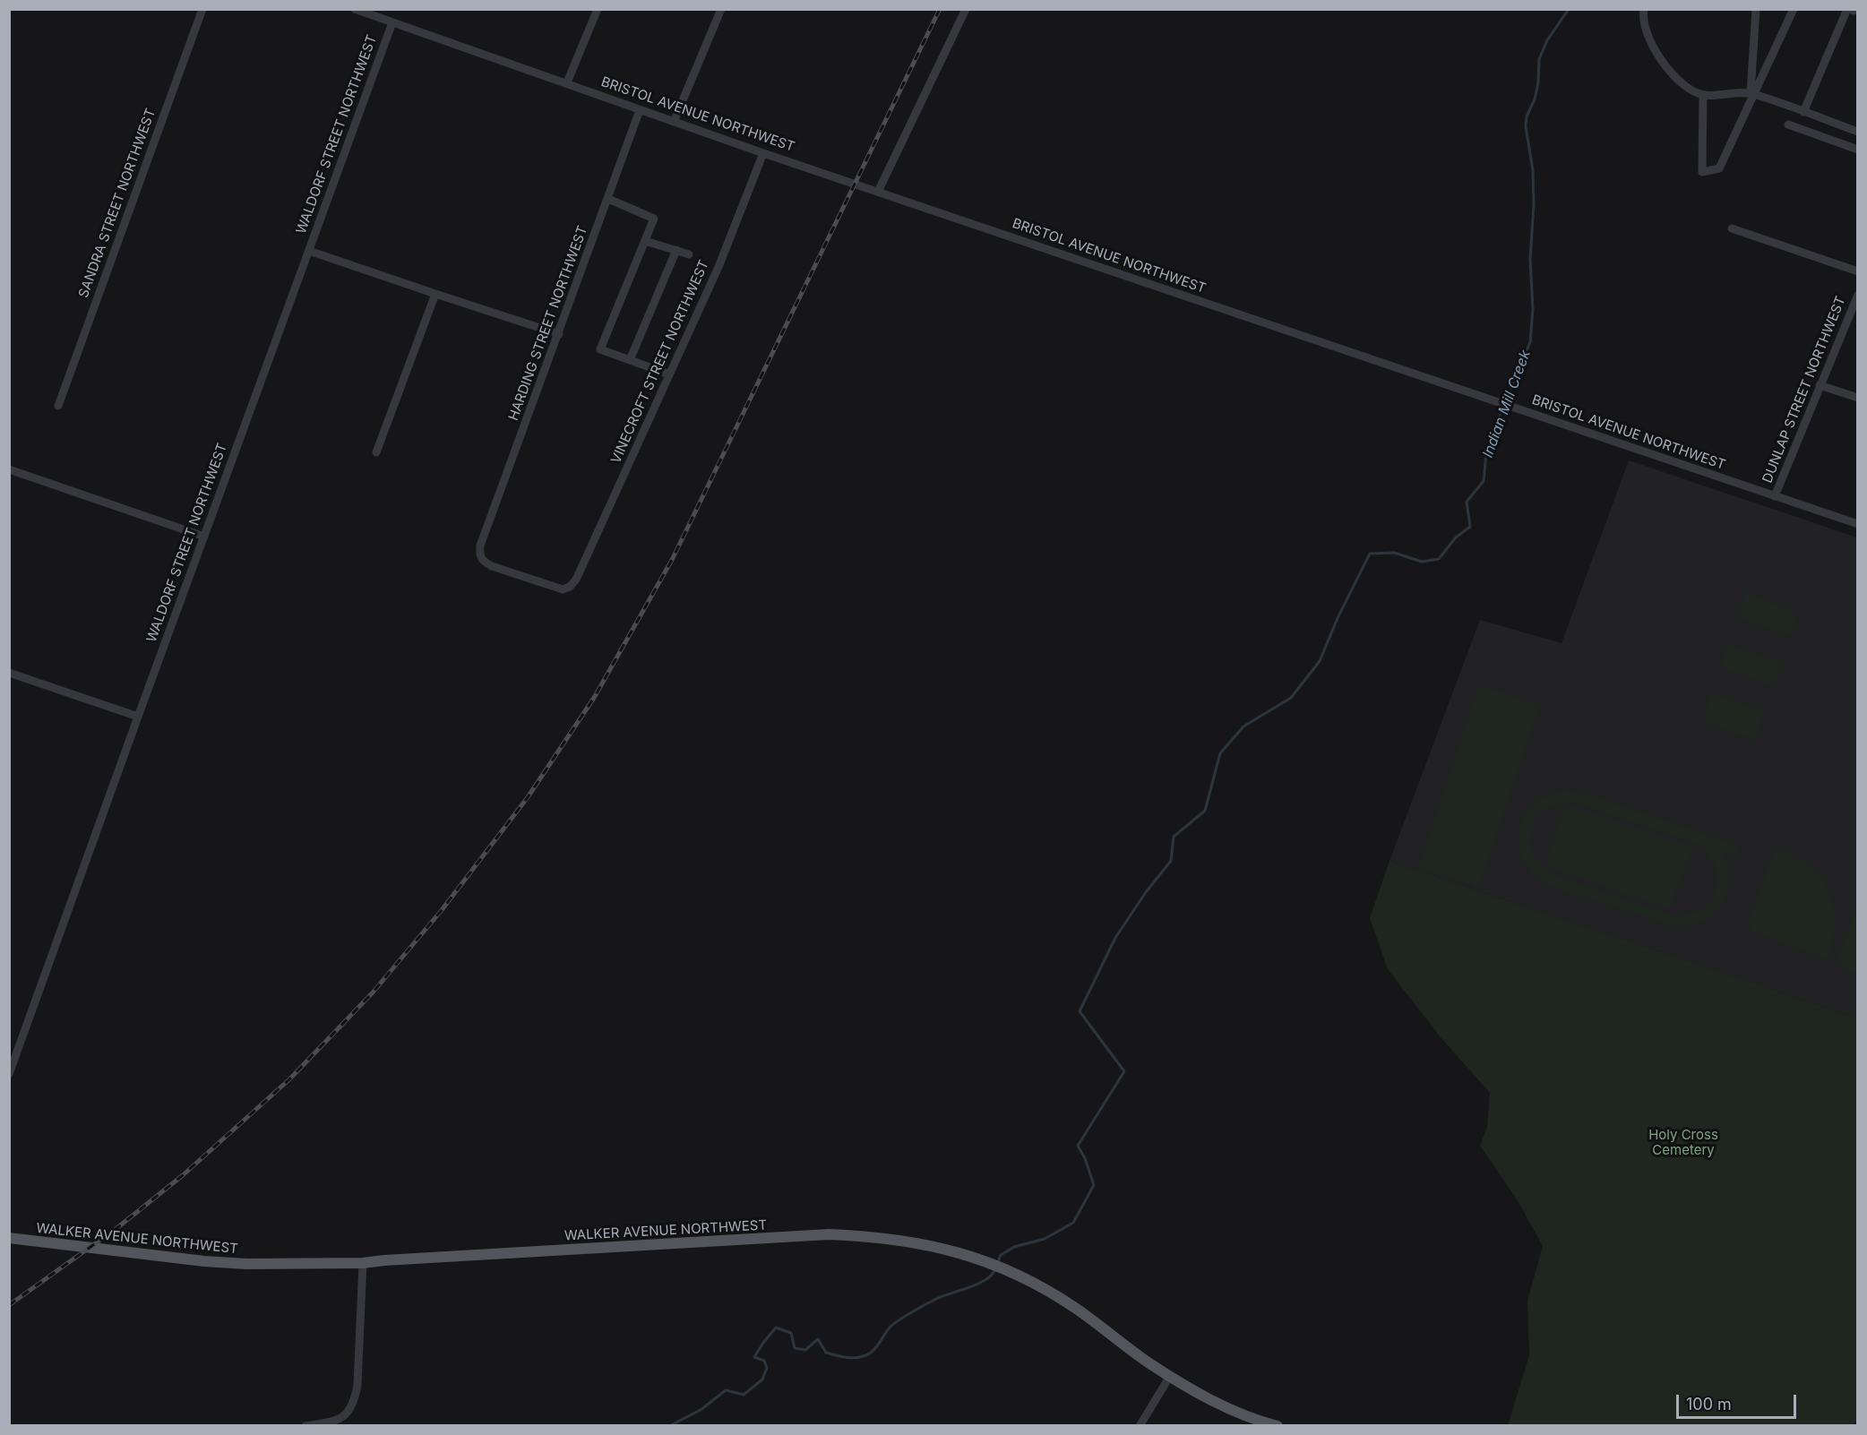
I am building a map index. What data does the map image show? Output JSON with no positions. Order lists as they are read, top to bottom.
{
  "streets": {
    "main road": ["WALKER AVENUE NORTHWEST"],
    "street": [
      "BRISTOL AVENUE NORTHWEST",
      "WALDORF STREET NORTHWEST",
      "SANDRA STREET NORTHWEST",
      "HARDING STREET NORTHWEST",
      "VINECROFT STREET NORTHWEST",
      "DUNLAP STREET NORTHWEST"
    ]
  },
  "crossings": [
    ["BRISTOL AVENUE NORTHWEST", "WALDORF STREET NORTHWEST"],
    ["BRISTOL AVENUE NORTHWEST", "HARDING STREET NORTHWEST"],
    ["BRISTOL AVENUE NORTHWEST", "VINECROFT STREET NORTHWEST"],
    ["BRISTOL AVENUE NORTHWEST", "DUNLAP STREET NORTHWEST"],
    ["HARDING STREET NORTHWEST", "VINECROFT STREET NORTHWEST"]
  ],
  "water": ["Indian Mill Creek"],
  "parks": ["Holy Cross Cemetery"],
  "scale_bar": "100 m"
}
